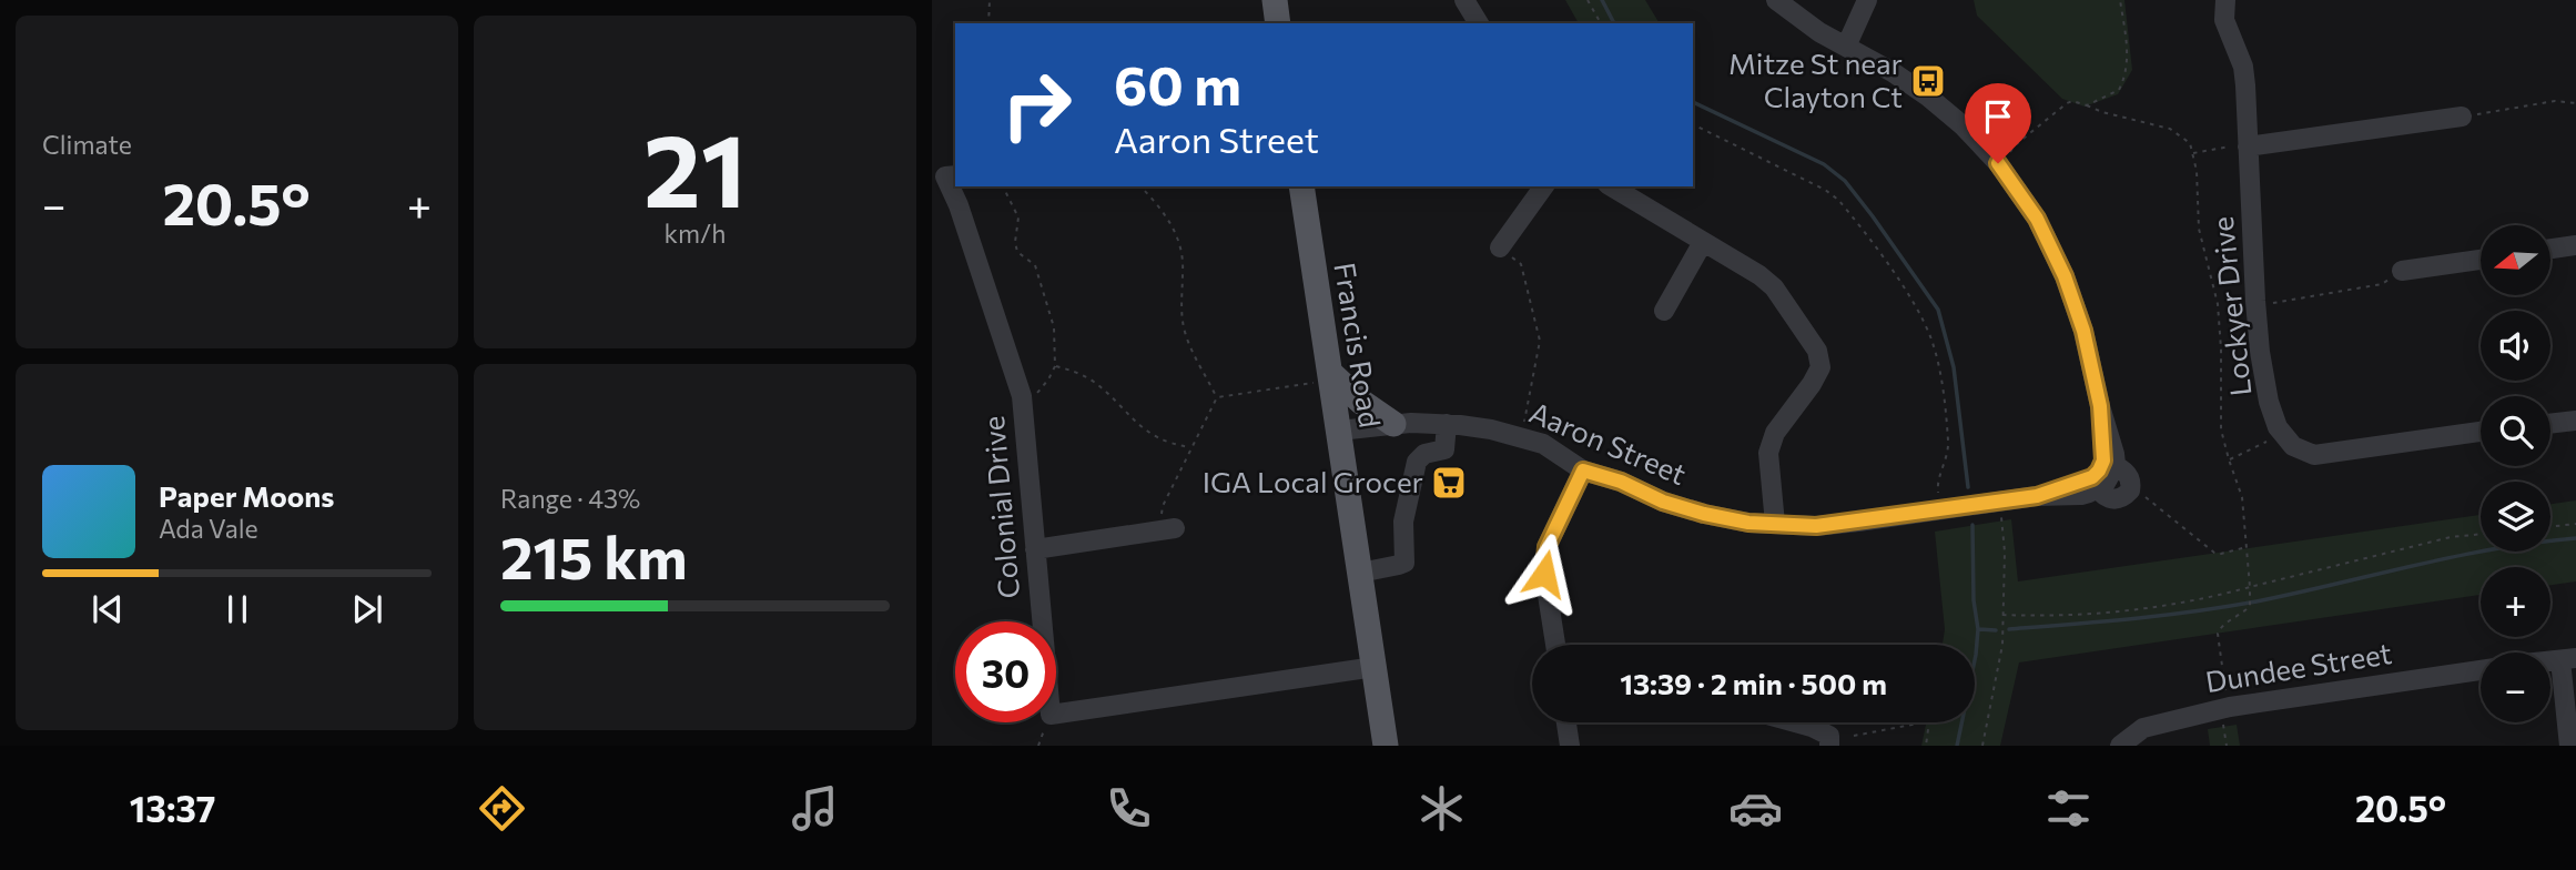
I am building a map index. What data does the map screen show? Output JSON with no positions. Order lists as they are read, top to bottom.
{
  "streets": {
    "main road": ["Francis Road"],
    "street": [
      "Lockyer Drive",
      "Aaron Street",
      "Colonial Drive",
      "Dundee Street"
    ]
  },
  "crossings": [
    ["Francis Road", "Aaron Street"],
    ["Francis Road", "Colonial Drive"]
  ],
  "places": {
    "bus stop": ["Mitze St near Clayton Ct"],
    "supermarket": ["IGA Local Grocer"]
  },
  "north": "left",
  "page": {
    "tile": [
      "Climate",
      ["21", "km/h"],
      ["Range · 43%", "215 km"]
    ],
    "turn": ["60 m", "Aaron Street"],
    "heat": ["−", "20.5°", "+"],
    "map_buttons": ["+", "−"],
    "song": ["Paper Moons", "Ada Vale"],
    "limit": "30",
    "trip": "13:39 · 2 min · 500 m",
    "tabs": ["13:37", "20.5°"]
  }
}
